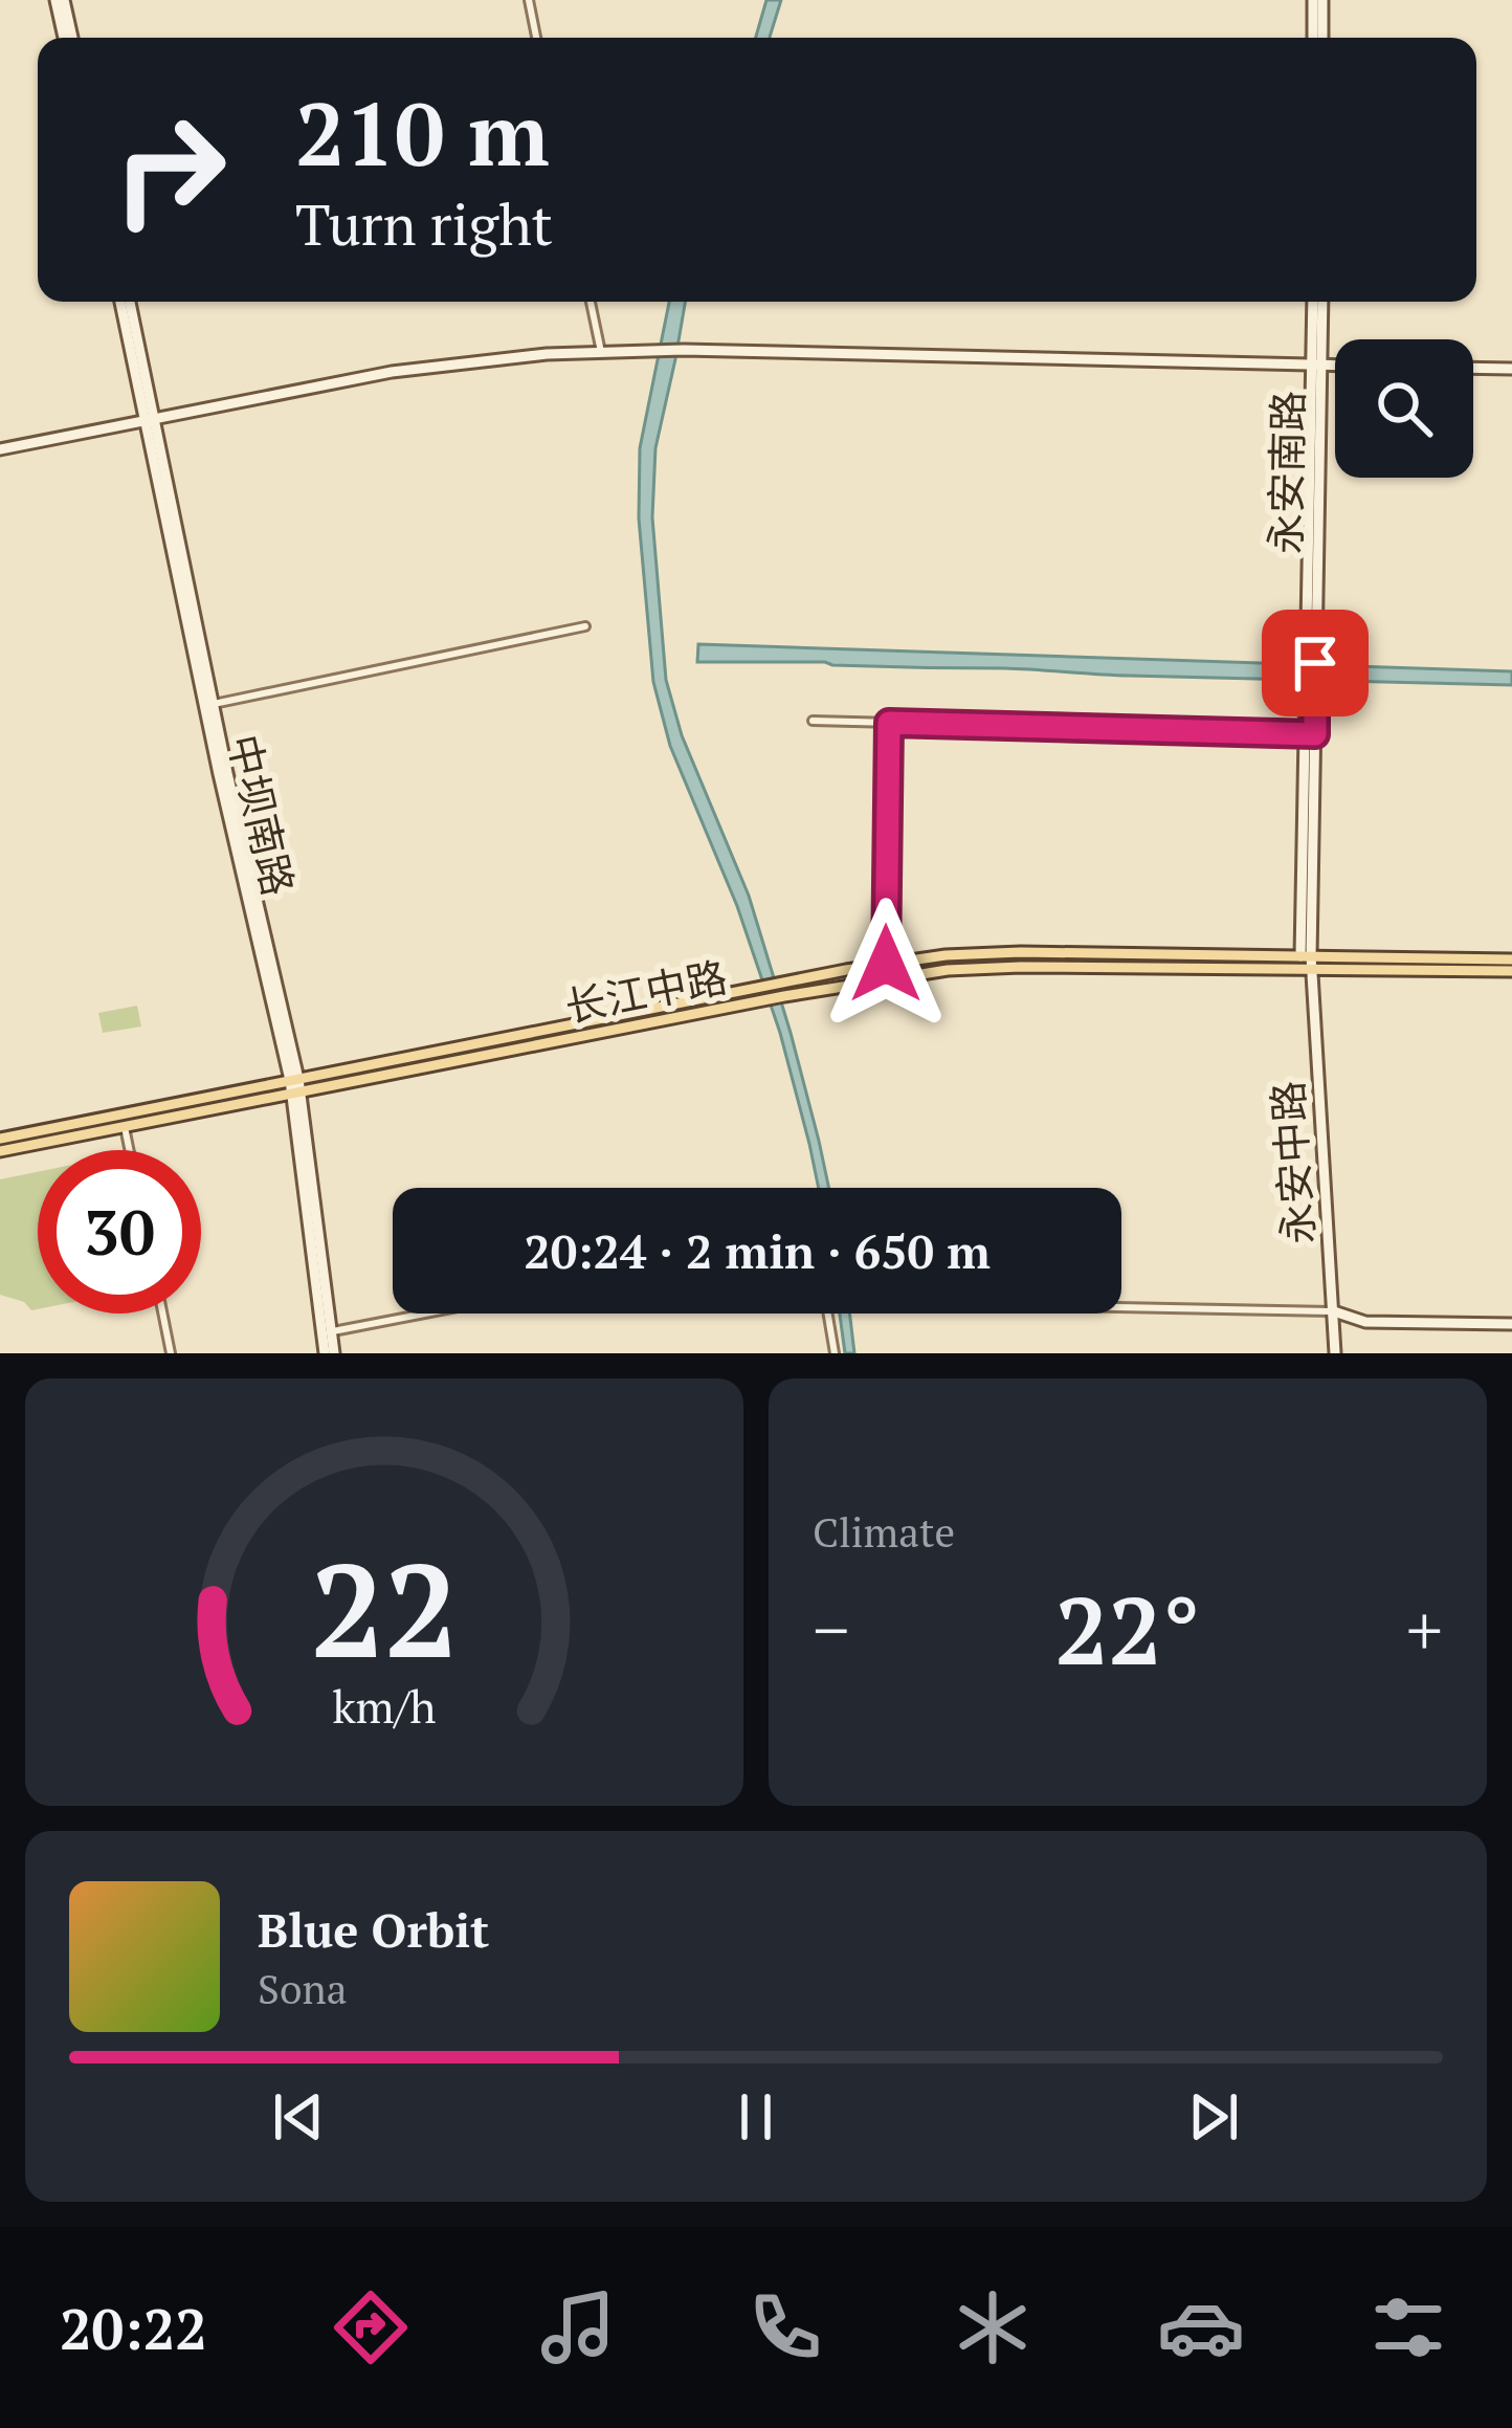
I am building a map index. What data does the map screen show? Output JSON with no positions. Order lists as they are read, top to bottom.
{
  "streets": {
    "main road": ["长江中路"],
    "street": ["永安南路", "中坝南路", "永安中路"]
  },
  "crossings": [
    ["永安南路", "长江中路"],
    ["永安南路", "永安中路"],
    ["中坝南路", "长江中路"],
    ["长江中路", "永安中路"]
  ],
  "page": {
    "turn": ["210 m", "Turn right"],
    "limit": "30",
    "trip": "20:24 · 2 min · 650 m",
    "tile": "Climate",
    "heat": ["−", "22°", "+"],
    "song": ["Blue Orbit", "Sona"],
    "tabs": "20:22",
    "gauge": ["22", "km/h"]
  }
}
